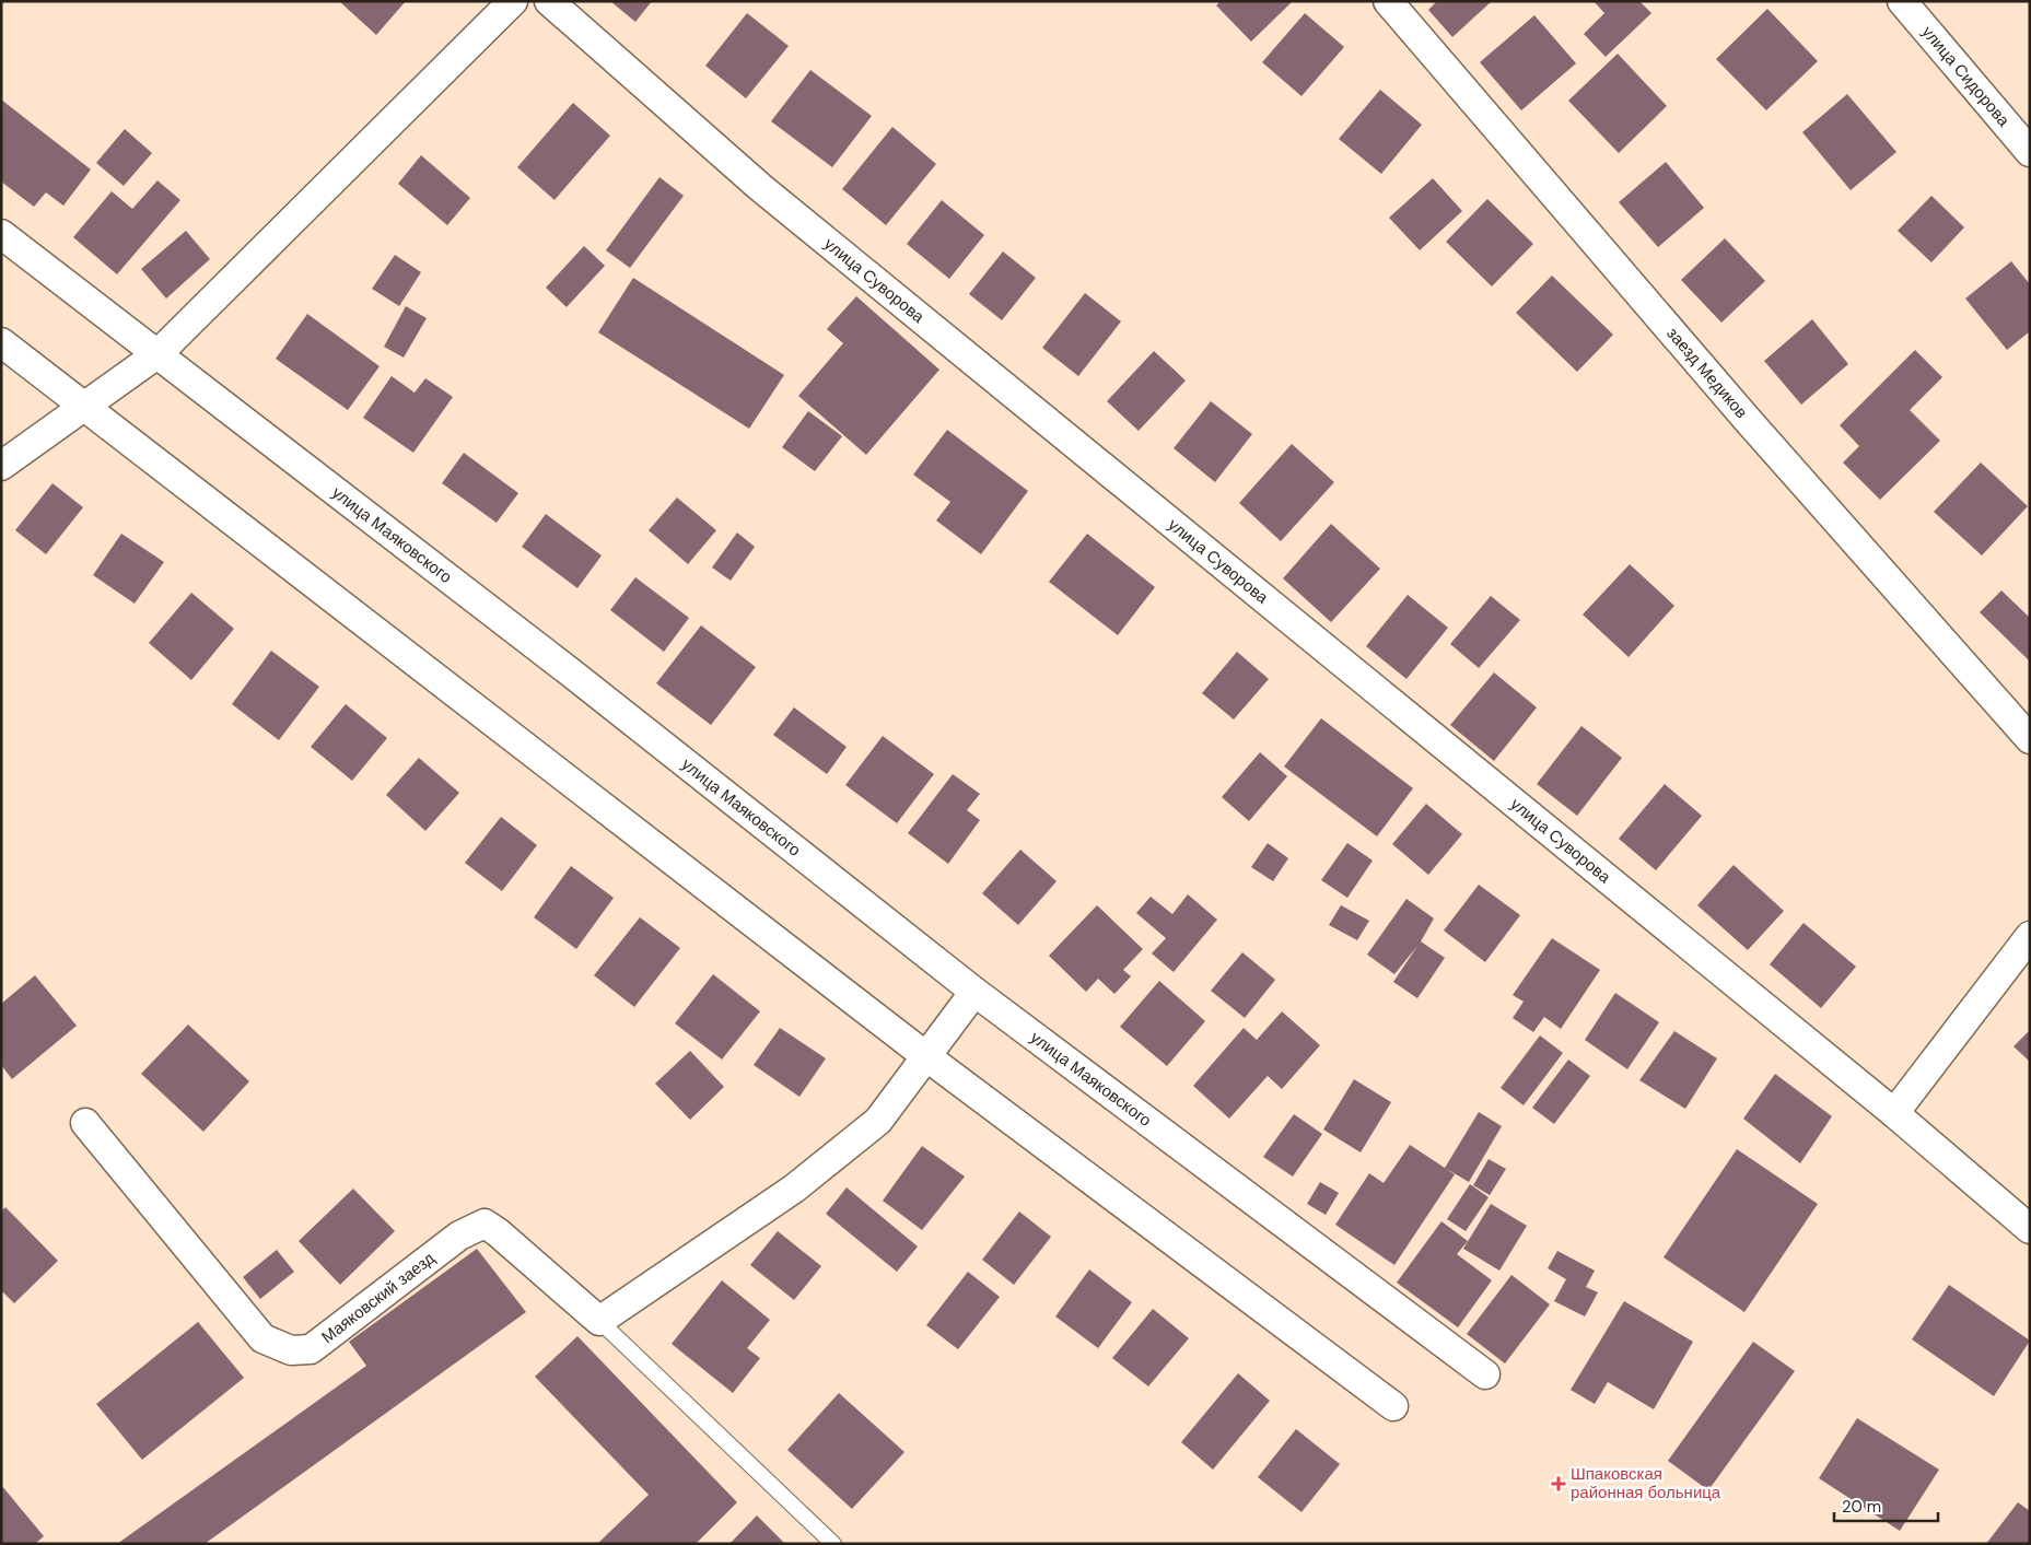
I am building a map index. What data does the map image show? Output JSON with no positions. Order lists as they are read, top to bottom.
{
  "streets": {
    "street": [
      "улица Сидорова",
      "улица Суворова",
      "заезд Медиков",
      "улица Маяковского",
      "Маяковский заезд"
    ]
  },
  "places": {
    "health": ["Шпаковская районная больница"]
  },
  "scale_bar": "20 m"
}
